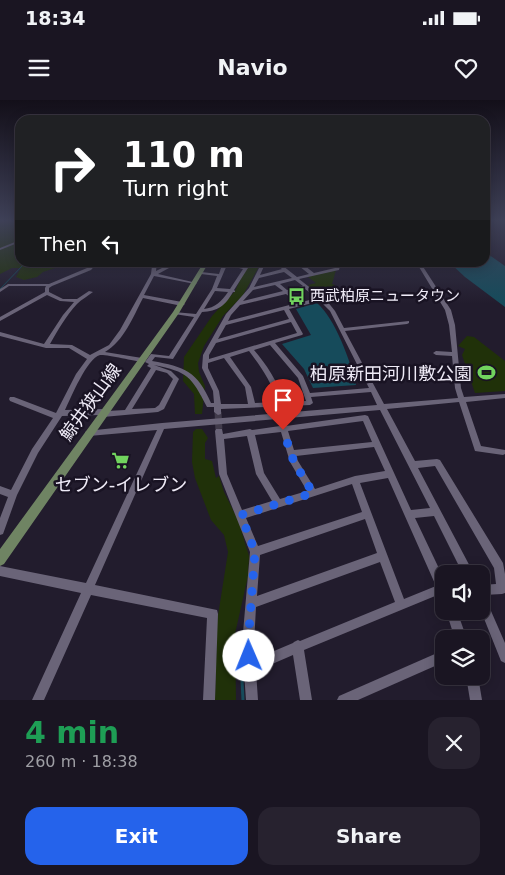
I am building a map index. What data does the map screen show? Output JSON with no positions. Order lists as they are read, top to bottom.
{
  "streets": {
    "main road": ["鯨井狭山線"]
  },
  "places": {
    "bus stop": ["西武柏原ニュータウン"],
    "sports": ["柏原新田河川敷公園"],
    "supermarket": ["セブン-イレブン"]
  },
  "page": {
    "status": "18:34",
    "header": "Navio",
    "turn": ["110 m", "Turn right"],
    "then": "Then",
    "heading": ["4 min", "260 m · 18:38"],
    "buttons": ["Exit", "Share"]
  }
}
